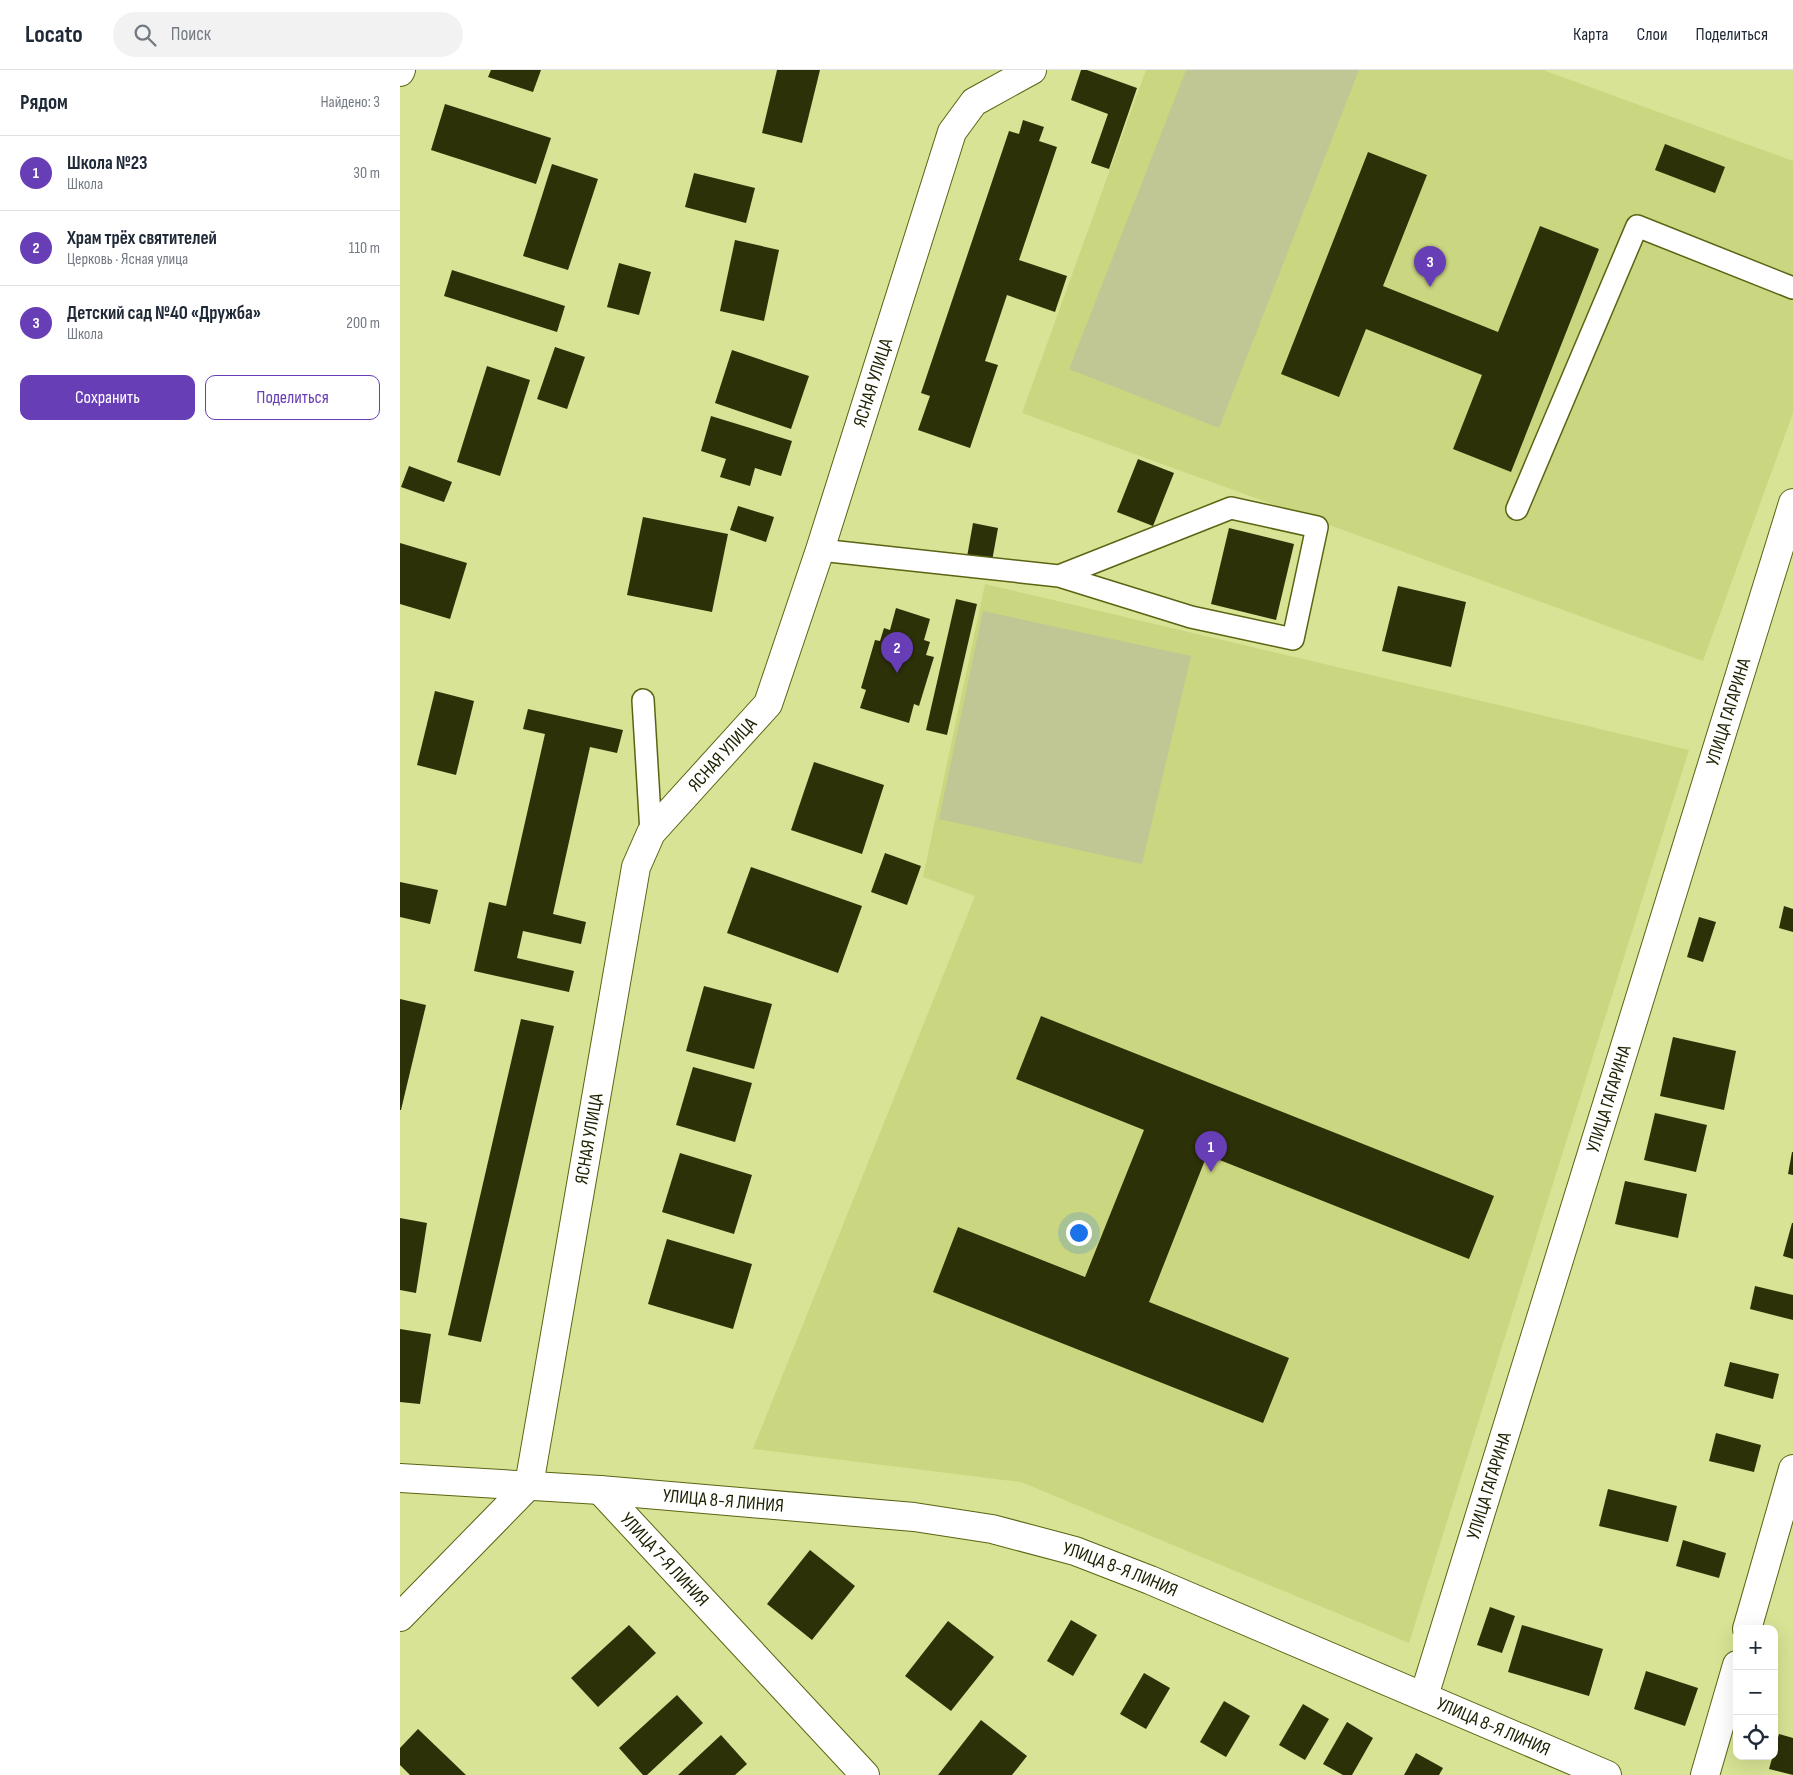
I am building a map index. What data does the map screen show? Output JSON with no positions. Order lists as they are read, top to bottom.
{
  "streets": {
    "street": [
      "ЯСНАЯ УЛИЦА",
      "УЛИЦА ГАГАРИНА",
      "УЛИЦА 8-Я ЛИНИЯ",
      "УЛИЦА 7-Я ЛИНИЯ"
    ]
  },
  "crossings": [
    ["УЛИЦА ГАГАРИНА", "УЛИЦА 8-Я ЛИНИЯ"],
    ["УЛИЦА 8-Я ЛИНИЯ", "УЛИЦА 7-Я ЛИНИЯ"]
  ],
  "page": {
    "header": "Locato",
    "search": "Поиск",
    "nav": ["Карта", "Слои", "Поделиться"],
    "heading": ["Рядом", "Найдено: 3"],
    "list": [
      {
        "mark": "1",
        "name": "Школа №23",
        "note": "Школа",
        "value": "30 m"
      },
      {
        "mark": "2",
        "name": "Храм трёх святителей",
        "note": "Церковь · Ясная улица",
        "value": "110 m"
      },
      {
        "mark": "3",
        "name": "Детский сад №40 «Дружба»",
        "note": "Школа",
        "value": "200 m"
      }
    ],
    "pins": ["3", "2", "1"],
    "buttons": ["Сохранить", "Поделиться"],
    "map_buttons": ["+", "−"]
  }
}
